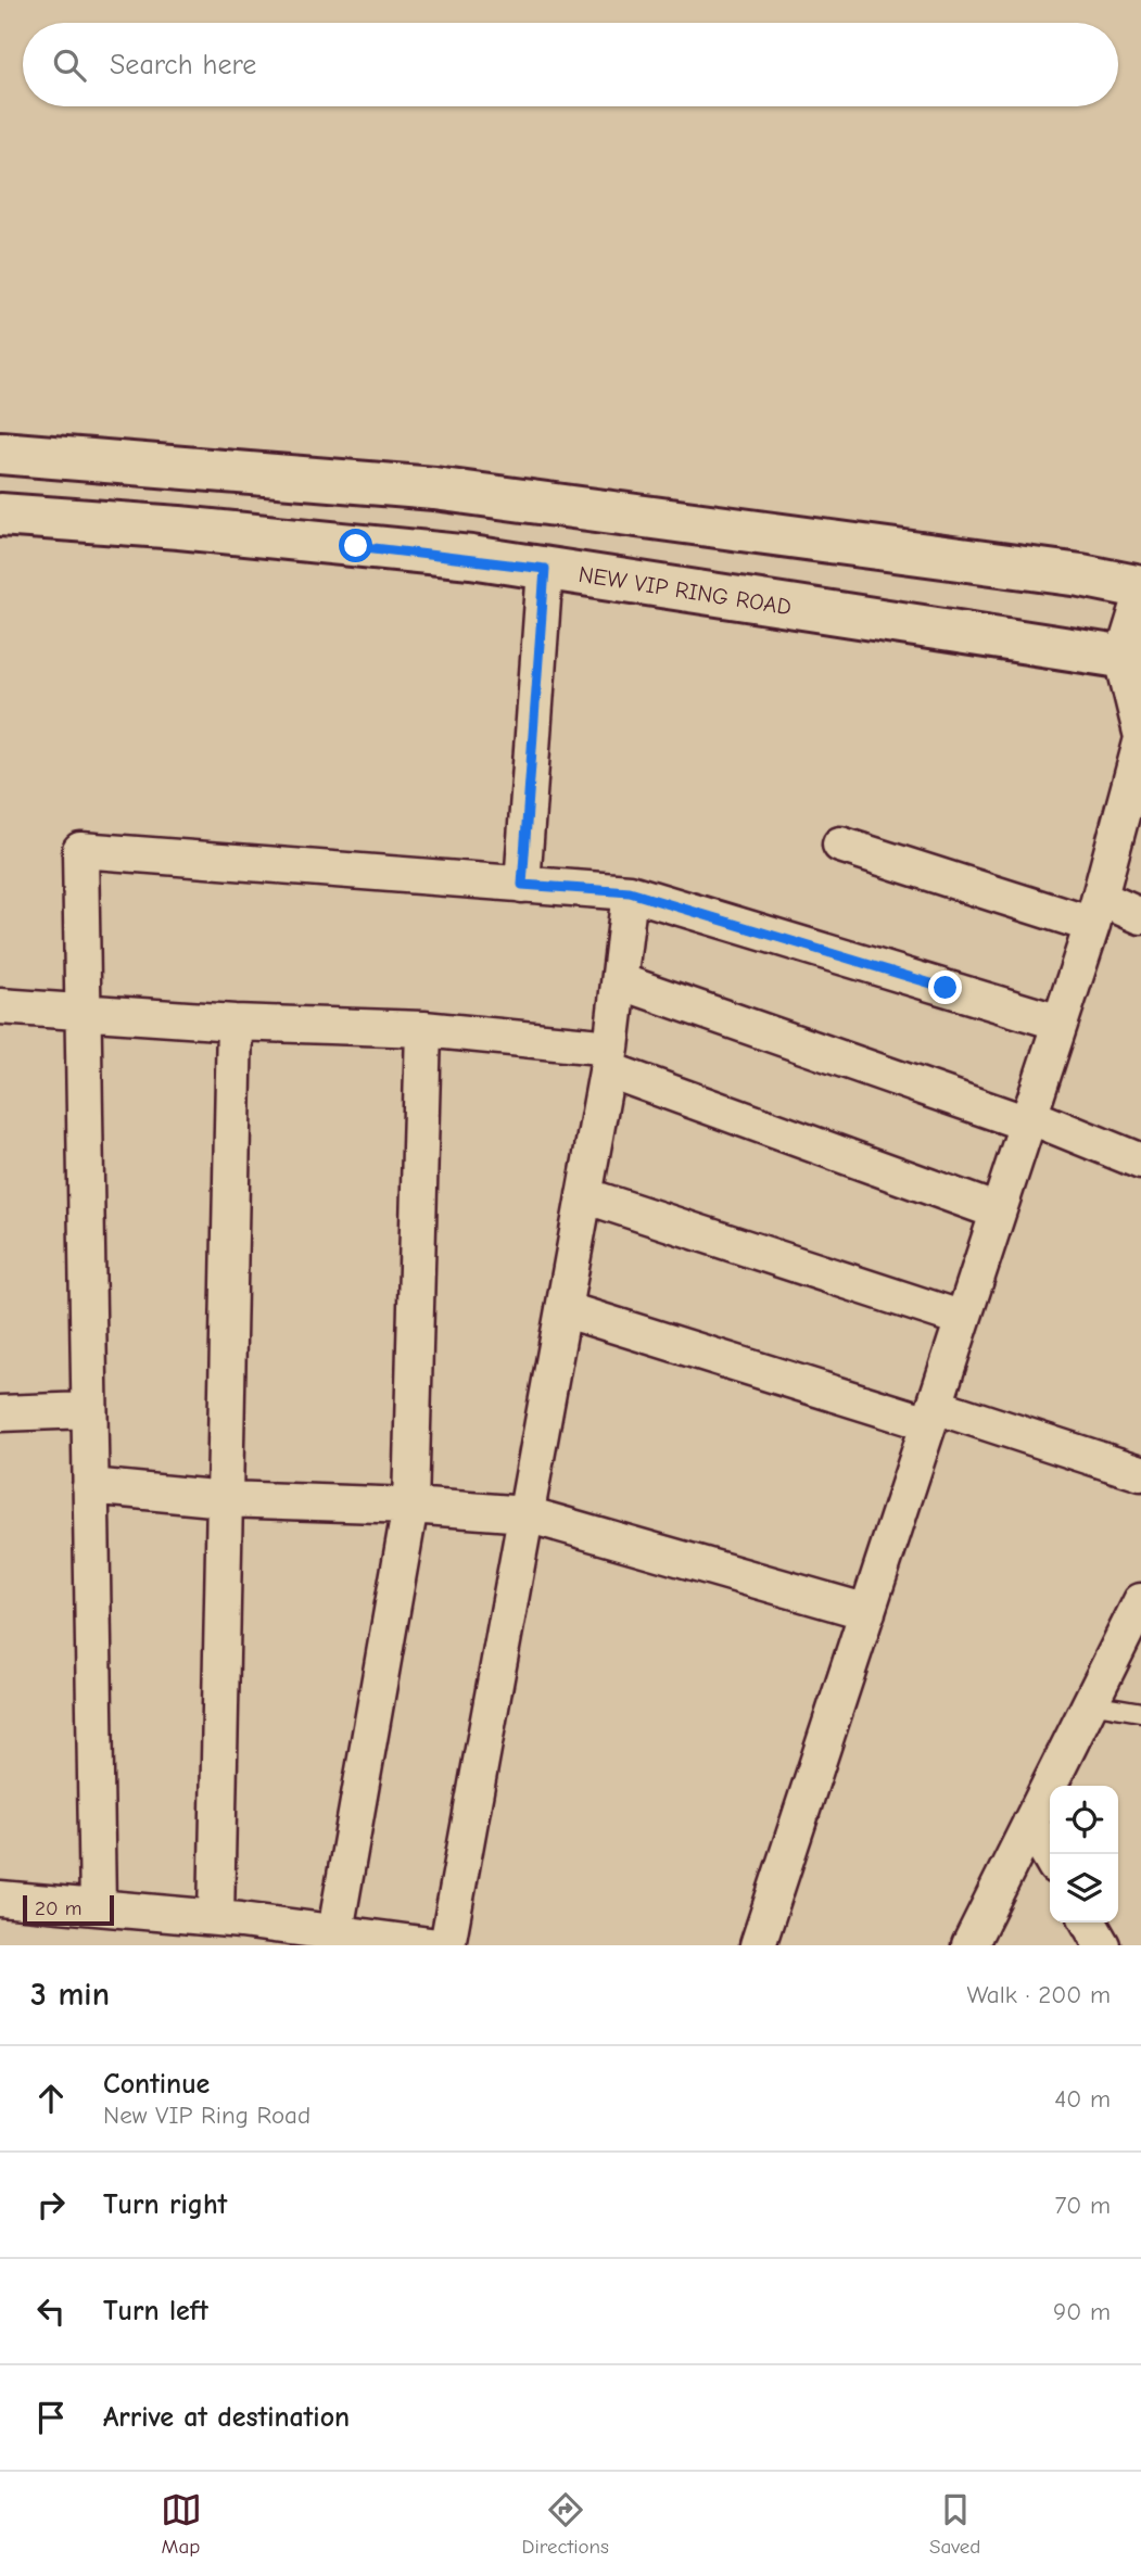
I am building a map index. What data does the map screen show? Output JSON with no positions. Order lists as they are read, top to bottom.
{
  "streets": {
    "main road": ["NEW VIP RING ROAD"]
  },
  "scale_bar": "20 m",
  "page": {
    "search": "Search here",
    "scale": "20 m",
    "heading": ["3 min", "Walk · 200 m"],
    "list": [
      ["Continue", "New VIP Ring Road", "40 m"],
      ["Turn right", "70 m"],
      ["Turn left", "90 m"],
      "Arrive at destination"
    ],
    "nav": ["Map", "Directions", "Saved"]
  }
}
